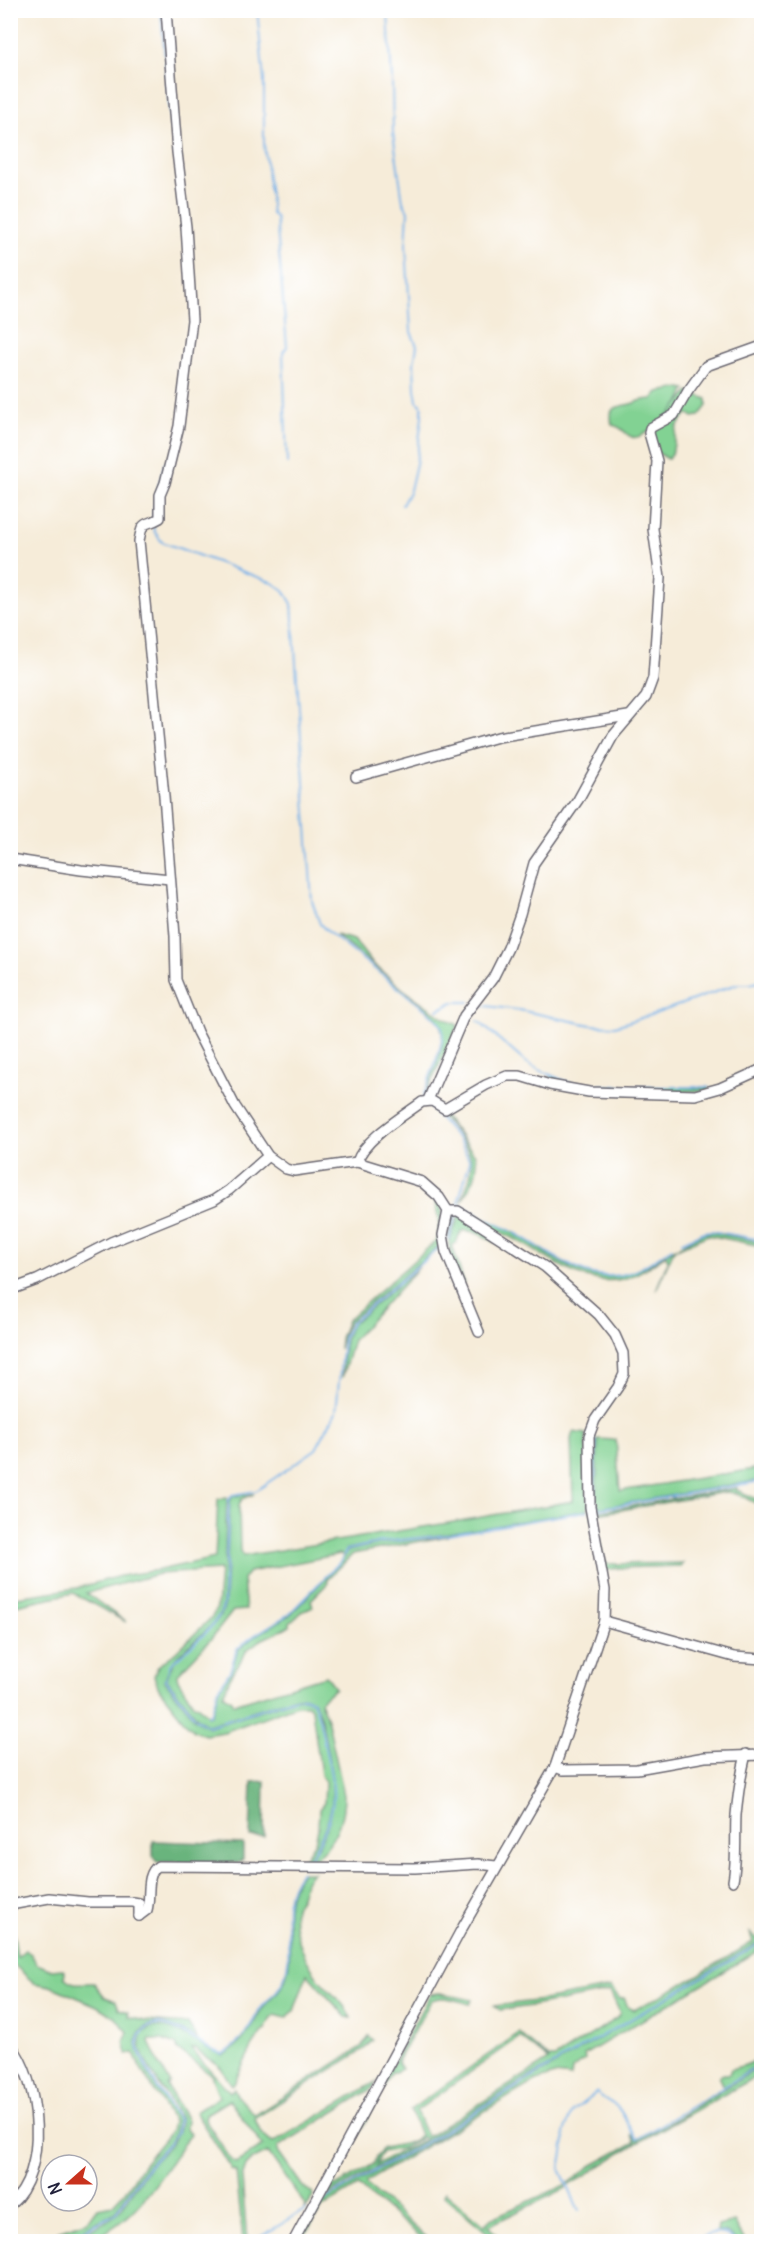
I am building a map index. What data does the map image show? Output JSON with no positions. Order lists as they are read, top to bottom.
{
  "north": "left"
}
